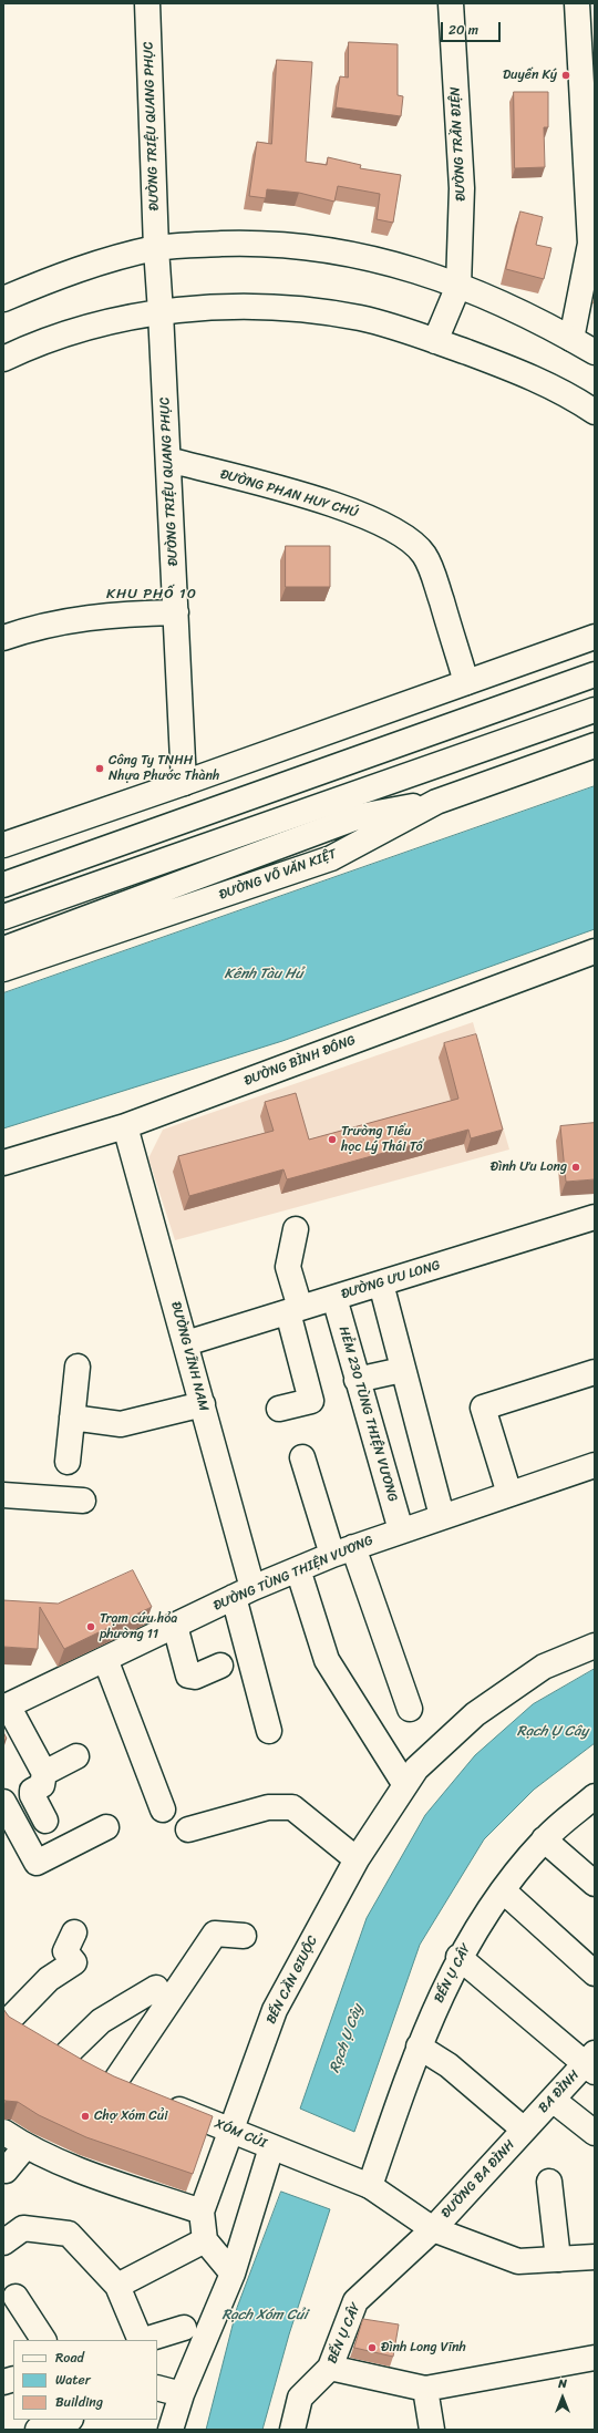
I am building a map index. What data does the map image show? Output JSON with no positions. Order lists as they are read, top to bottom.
{
  "streets": {
    "main road": [
      "ĐƯỜNG TRIỆU QUANG PHỤC",
      "ĐƯỜNG TRẦN ĐIỆN",
      "ĐƯỜNG PHAN HUY CHÚ",
      "ĐƯỜNG VÕ VĂN KIỆT",
      "ĐƯỜNG BÌNH ĐÔNG",
      "ĐƯỜNG ƯU LONG",
      "ĐƯỜNG VĨNH NAM",
      "HẺM 230 TÙNG THIỆN VƯƠNG",
      "ĐƯỜNG TÙNG THIỆN VƯƠNG",
      "BẾN Ụ CÂY",
      "BẾN CẦN GIUỘC",
      "BA ĐÌNH",
      "XÓM CỦI",
      "ĐƯỜNG BA ĐÌNH"
    ]
  },
  "crossings": [
    ["ĐƯỜNG TRIỆU QUANG PHỤC", "ĐƯỜNG PHAN HUY CHÚ"],
    ["ĐƯỜNG BÌNH ĐÔNG", "ĐƯỜNG VĨNH NAM"],
    ["ĐƯỜNG ƯU LONG", "ĐƯỜNG VĨNH NAM"],
    ["ĐƯỜNG ƯU LONG", "HẺM 230 TÙNG THIỆN VƯƠNG"],
    ["ĐƯỜNG VĨNH NAM", "ĐƯỜNG TÙNG THIỆN VƯƠNG"],
    ["HẺM 230 TÙNG THIỆN VƯƠNG", "ĐƯỜNG TÙNG THIỆN VƯƠNG"],
    ["BẾN Ụ CÂY", "XÓM CỦI"],
    ["BẾN Ụ CÂY", "ĐƯỜNG BA ĐÌNH"],
    ["BẾN CẦN GIUỘC", "XÓM CỦI"],
    ["BA ĐÌNH", "ĐƯỜNG BA ĐÌNH"],
    ["XÓM CỦI", "ĐƯỜNG BA ĐÌNH"]
  ],
  "districts": ["KHU PHỐ 10"],
  "water": ["Kênh Tàu Hủ", "Rạch Ụ Cây", "Rạch Xóm Củi"],
  "places": [
    "Duyến Ký",
    "Công Ty TNHH Nhựa Phước Thành",
    "Trường Tiểu học Lý Thái Tổ",
    "Đình Ưu Long",
    "Trạm cứu hỏa phường 11",
    "Chợ Xóm Củi",
    "Đình Long Vĩnh"
  ],
  "legend": ["Road", "Water", "Building"],
  "scale_bar": "20 m",
  "north": "top"
}
